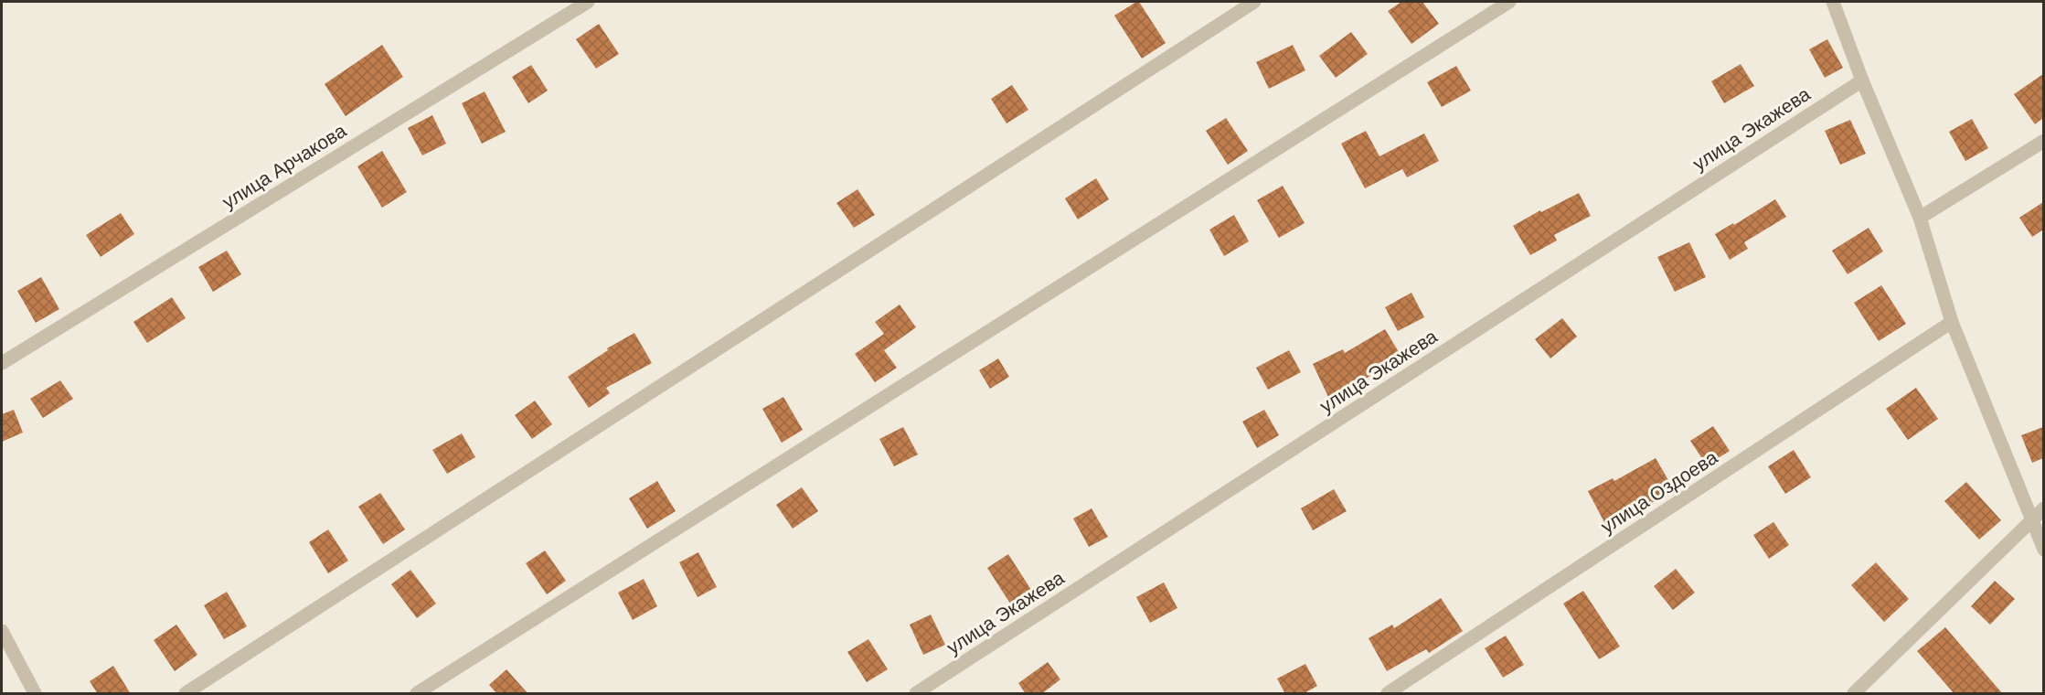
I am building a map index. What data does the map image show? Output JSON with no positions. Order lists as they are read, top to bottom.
{
  "streets": {
    "street": ["улица Экажева", "улица Арчакова", "улица Оздоева"]
  }
}
